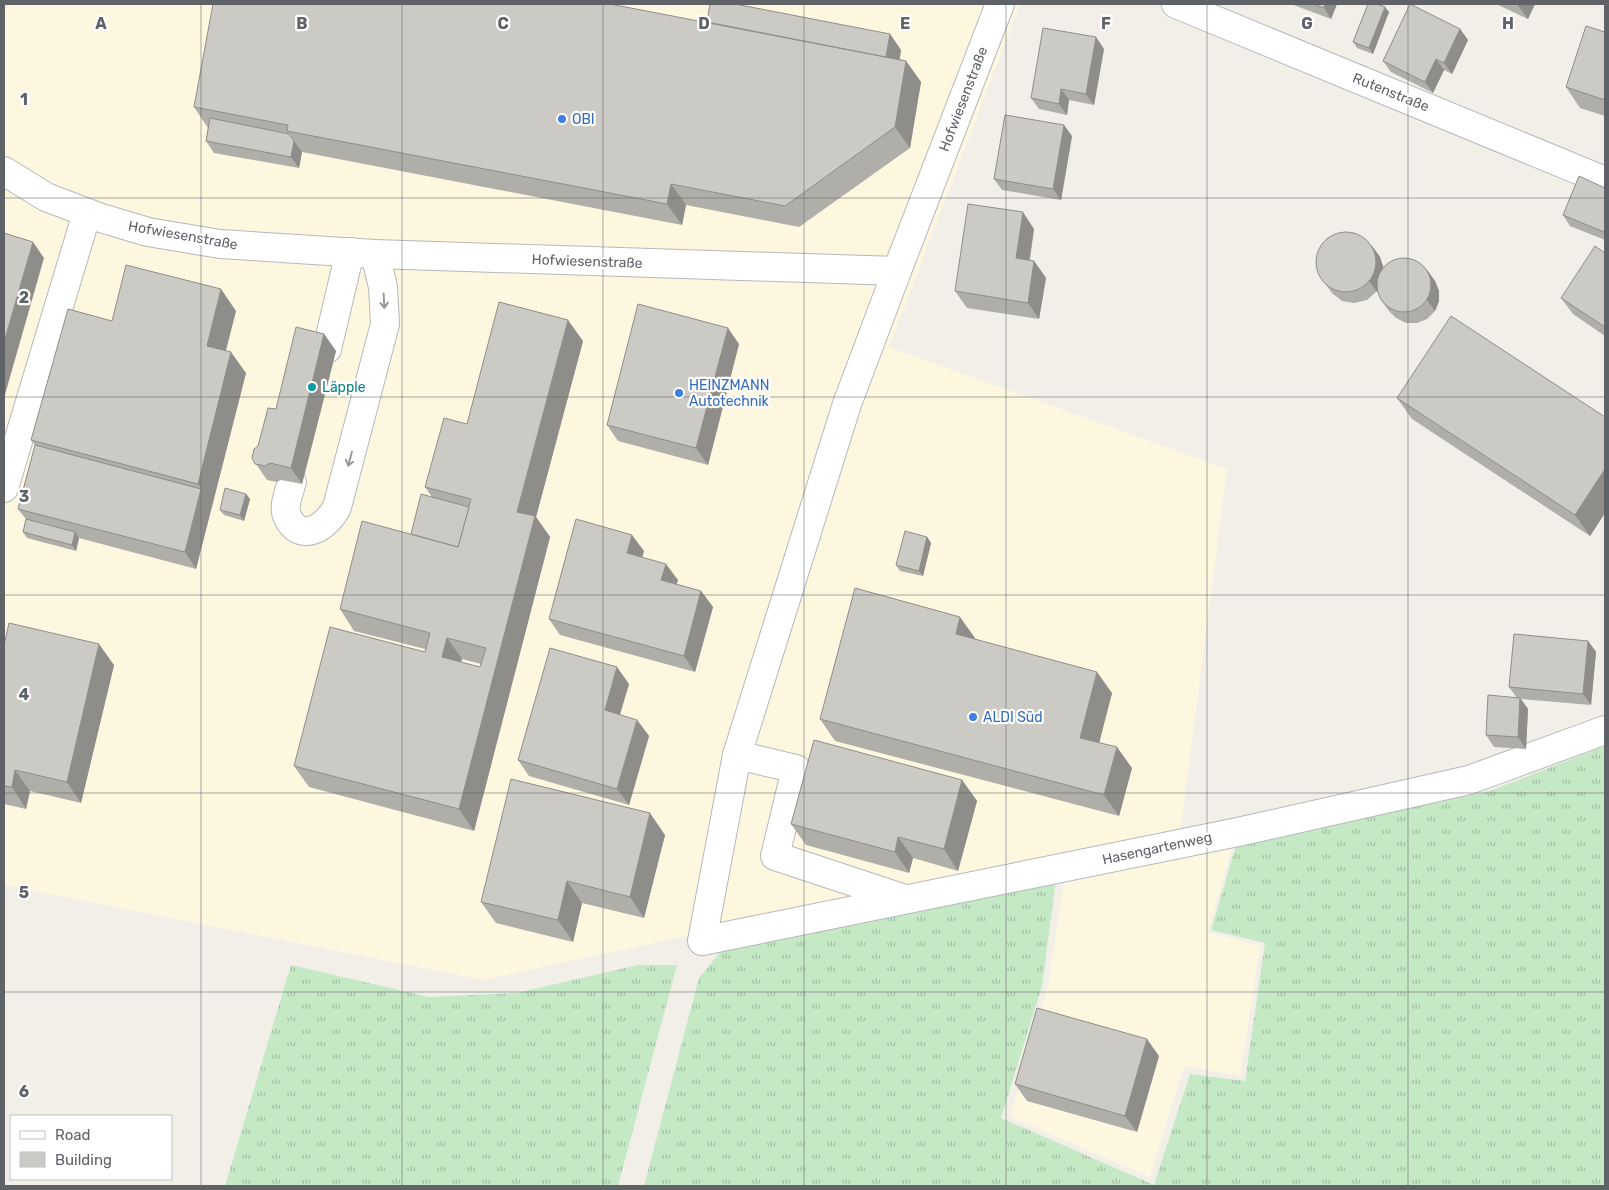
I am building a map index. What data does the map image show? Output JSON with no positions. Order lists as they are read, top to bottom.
{
  "streets": {
    "street": ["Rutenstraße", "Hofwiesenstraße", "Hasengartenweg"]
  },
  "places": [
    "OBI",
    "Läpple",
    "HEINZMANN Autotechnik",
    "ALDI Süd"
  ],
  "legend": ["Road", "Building"],
  "grid": {
    "columns": [
      "A",
      "B",
      "C",
      "D",
      "E",
      "F",
      "G",
      "H"
    ],
    "rows": [
      "1",
      "2",
      "3",
      "4",
      "5",
      "6"
    ]
  }
}
